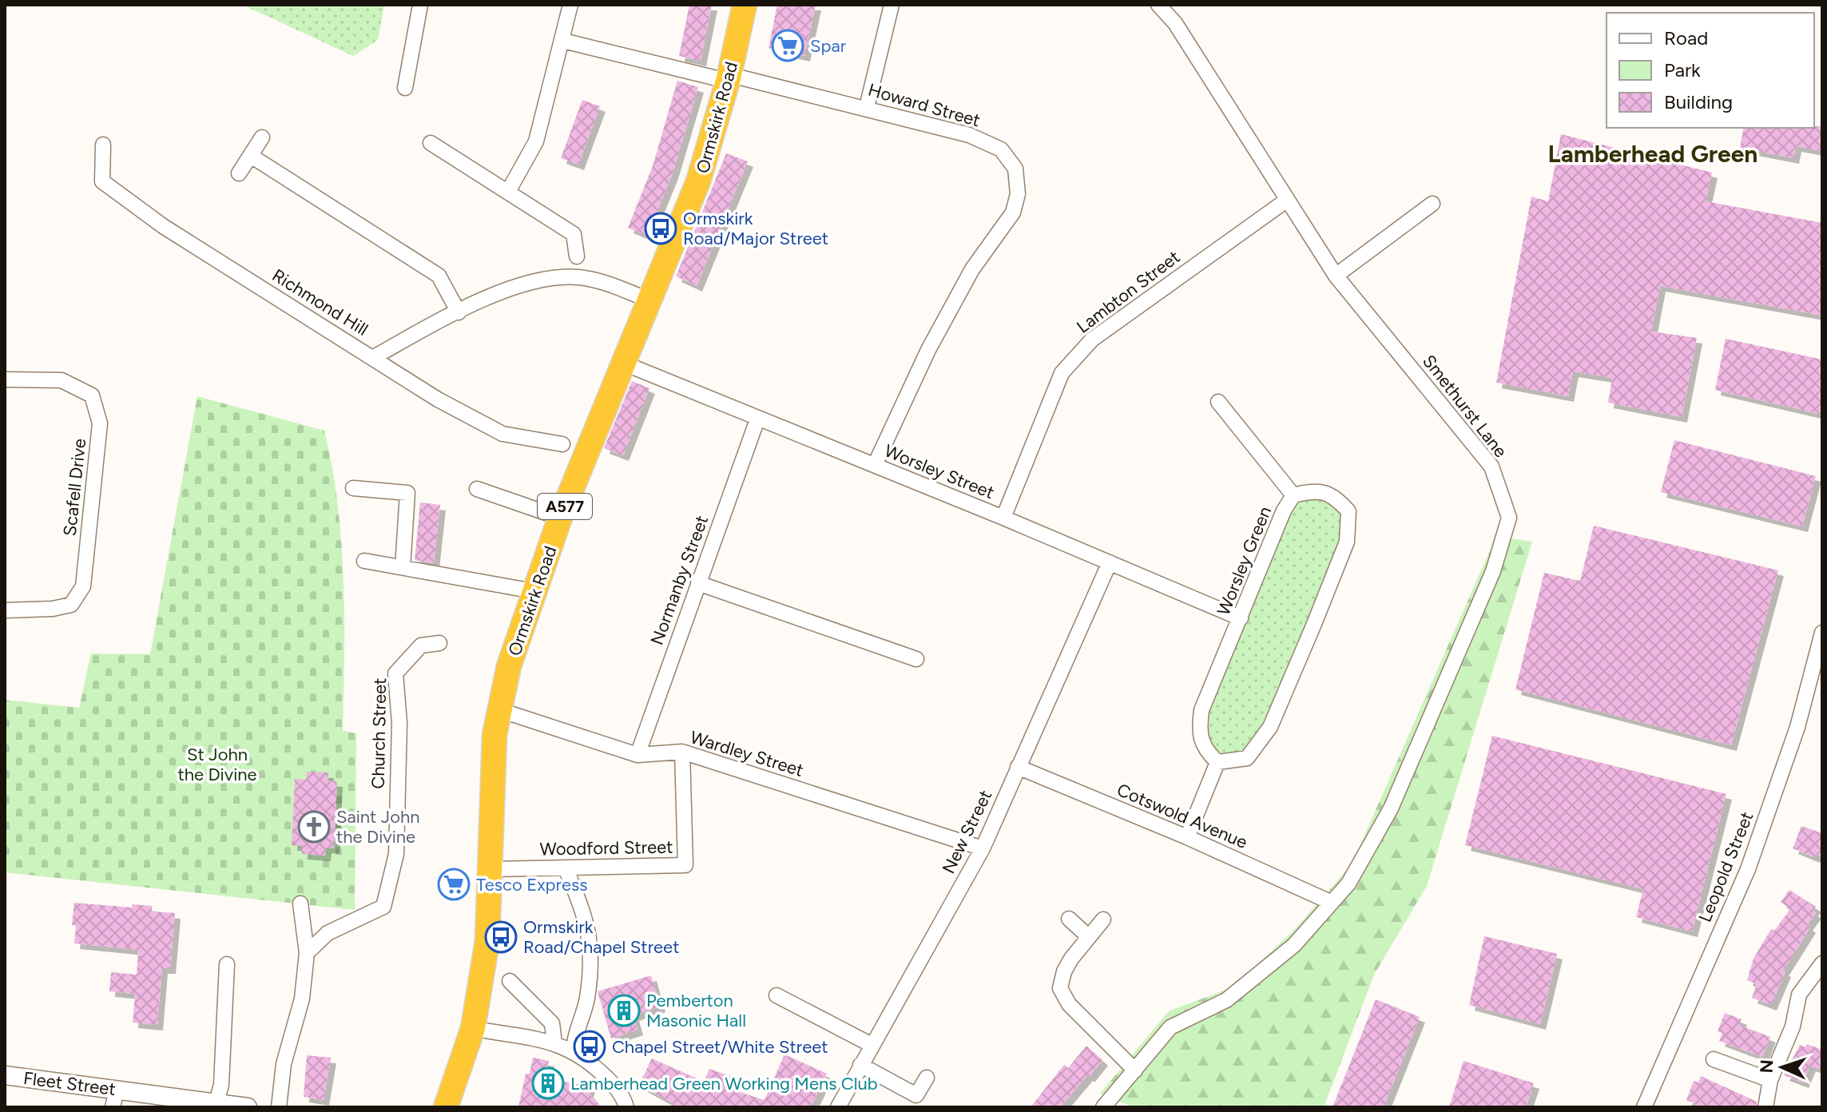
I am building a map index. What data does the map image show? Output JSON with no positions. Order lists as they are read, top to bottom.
{
  "streets": {
    "highway": ["Ormskirk Road", "A577"],
    "street": [
      "Howard Street",
      "Lambton Street",
      "Richmond Hill",
      "Smethurst Lane",
      "Worsley Street",
      "Scafell Drive",
      "Worsley Green",
      "Normanby Street",
      "Church Street",
      "Wardley Street",
      "Cotswold Avenue",
      "New Street",
      "Woodford Street",
      "Leopold Street",
      "Fleet Street"
    ]
  },
  "crossings": [
    ["Howard Street", "Ormskirk Road"],
    ["Howard Street", "Worsley Street"],
    ["Ormskirk Road", "Worsley Street"],
    ["Ormskirk Road", "Wardley Street"],
    ["Ormskirk Road", "Woodford Street"],
    ["Lambton Street", "Smethurst Lane"],
    ["Lambton Street", "Worsley Street"],
    ["Smethurst Lane", "Cotswold Avenue"],
    ["Worsley Street", "Worsley Green"],
    ["Worsley Street", "Normanby Street"],
    ["Worsley Street", "New Street"],
    ["Normanby Street", "Wardley Street"],
    ["Wardley Street", "New Street"],
    ["Wardley Street", "Woodford Street"],
    ["Cotswold Avenue", "New Street"]
  ],
  "districts": ["Lamberhead Green"],
  "parks": ["St John the Divine"],
  "places": {
    "supermarket": ["Spar", "Tesco Express"],
    "bus stop": ["Ormskirk Road/Major Street", "Ormskirk Road/Chapel Street", "Chapel Street/White Street"],
    "church": ["Saint John the Divine"],
    "building": ["Pemberton Masonic Hall", "Lamberhead Green Working Mens Club"]
  },
  "legend": ["Road", "Park", "Building"],
  "north": "left"
}
